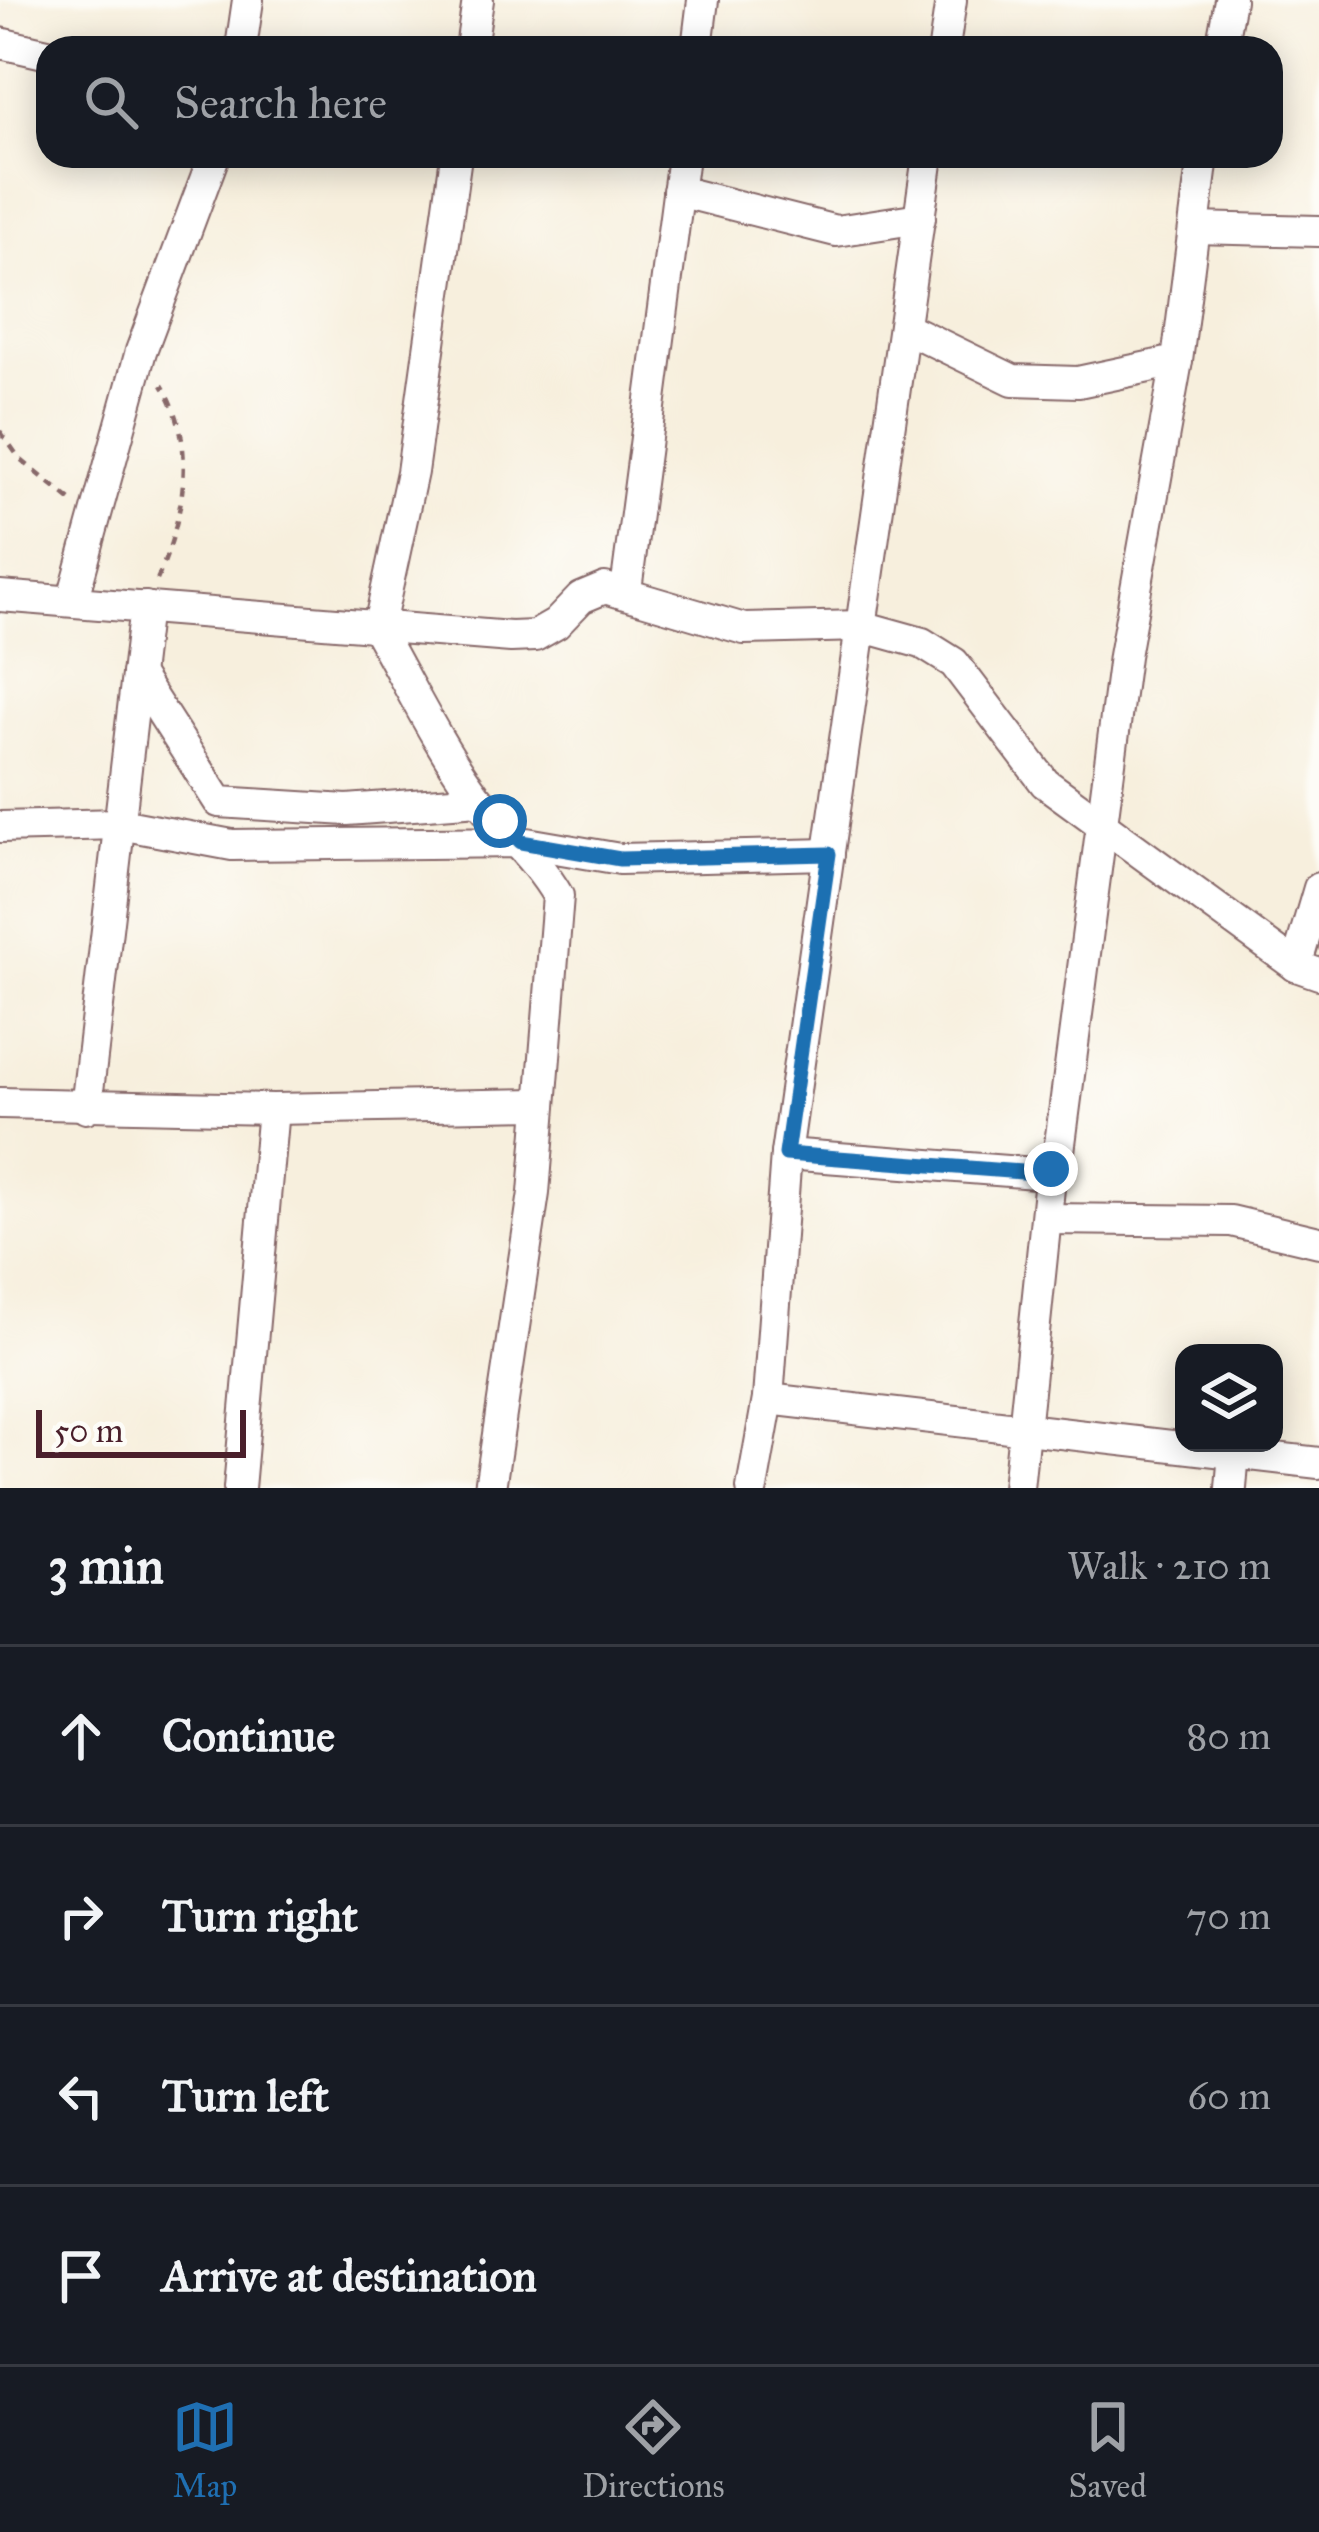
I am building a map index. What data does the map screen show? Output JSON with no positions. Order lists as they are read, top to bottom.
{
  "scale_bar": "50 m",
  "page": {
    "search": "Search here",
    "scale": "50 m",
    "heading": ["3 min", "Walk · 210 m"],
    "list": [
      ["Continue", "80 m"],
      ["Turn right", "70 m"],
      ["Turn left", "60 m"],
      "Arrive at destination"
    ],
    "nav": ["Map", "Directions", "Saved"]
  }
}
